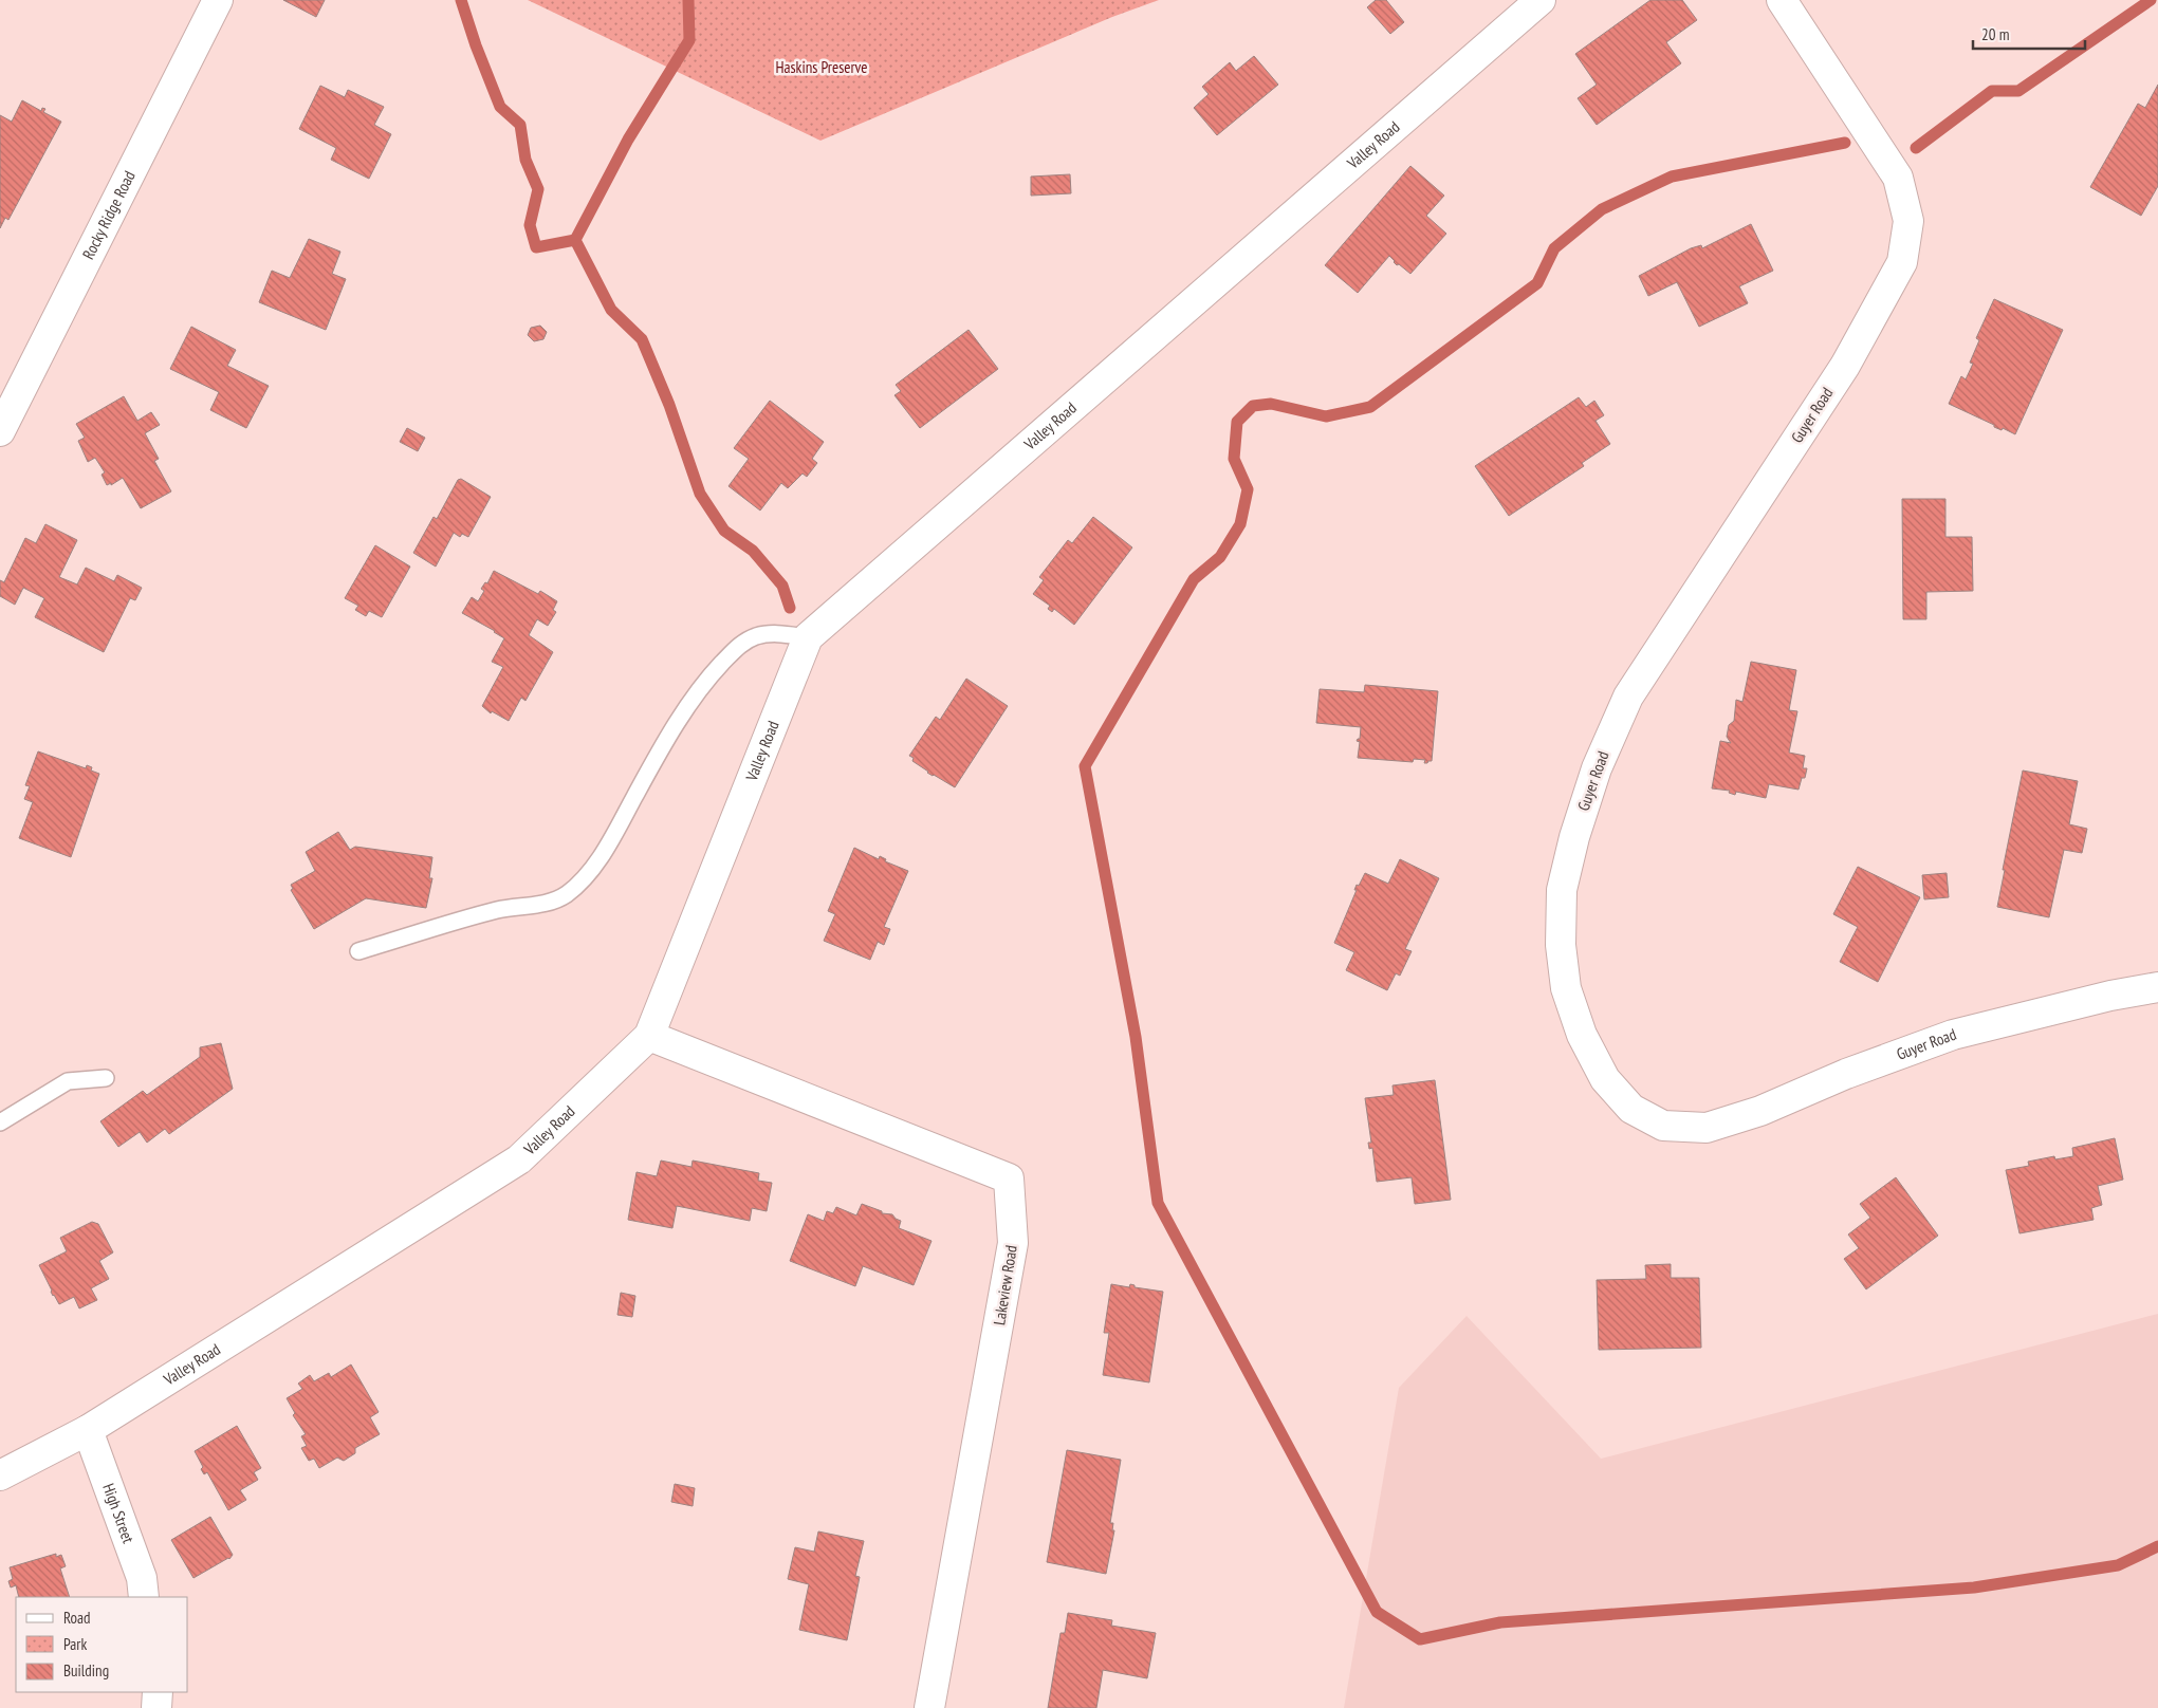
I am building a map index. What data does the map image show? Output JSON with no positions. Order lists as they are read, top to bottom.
{
  "streets": {
    "street": [
      "Valley Road",
      "Rocky Ridge Road",
      "Guyer Road",
      "Lakeview Road",
      "High Street"
    ]
  },
  "crossings": [
    ["Valley Road", "Lakeview Road"],
    ["Valley Road", "High Street"]
  ],
  "parks": ["Haskins Preserve"],
  "legend": ["Road", "Park", "Building"],
  "scale_bar": "20 m"
}
